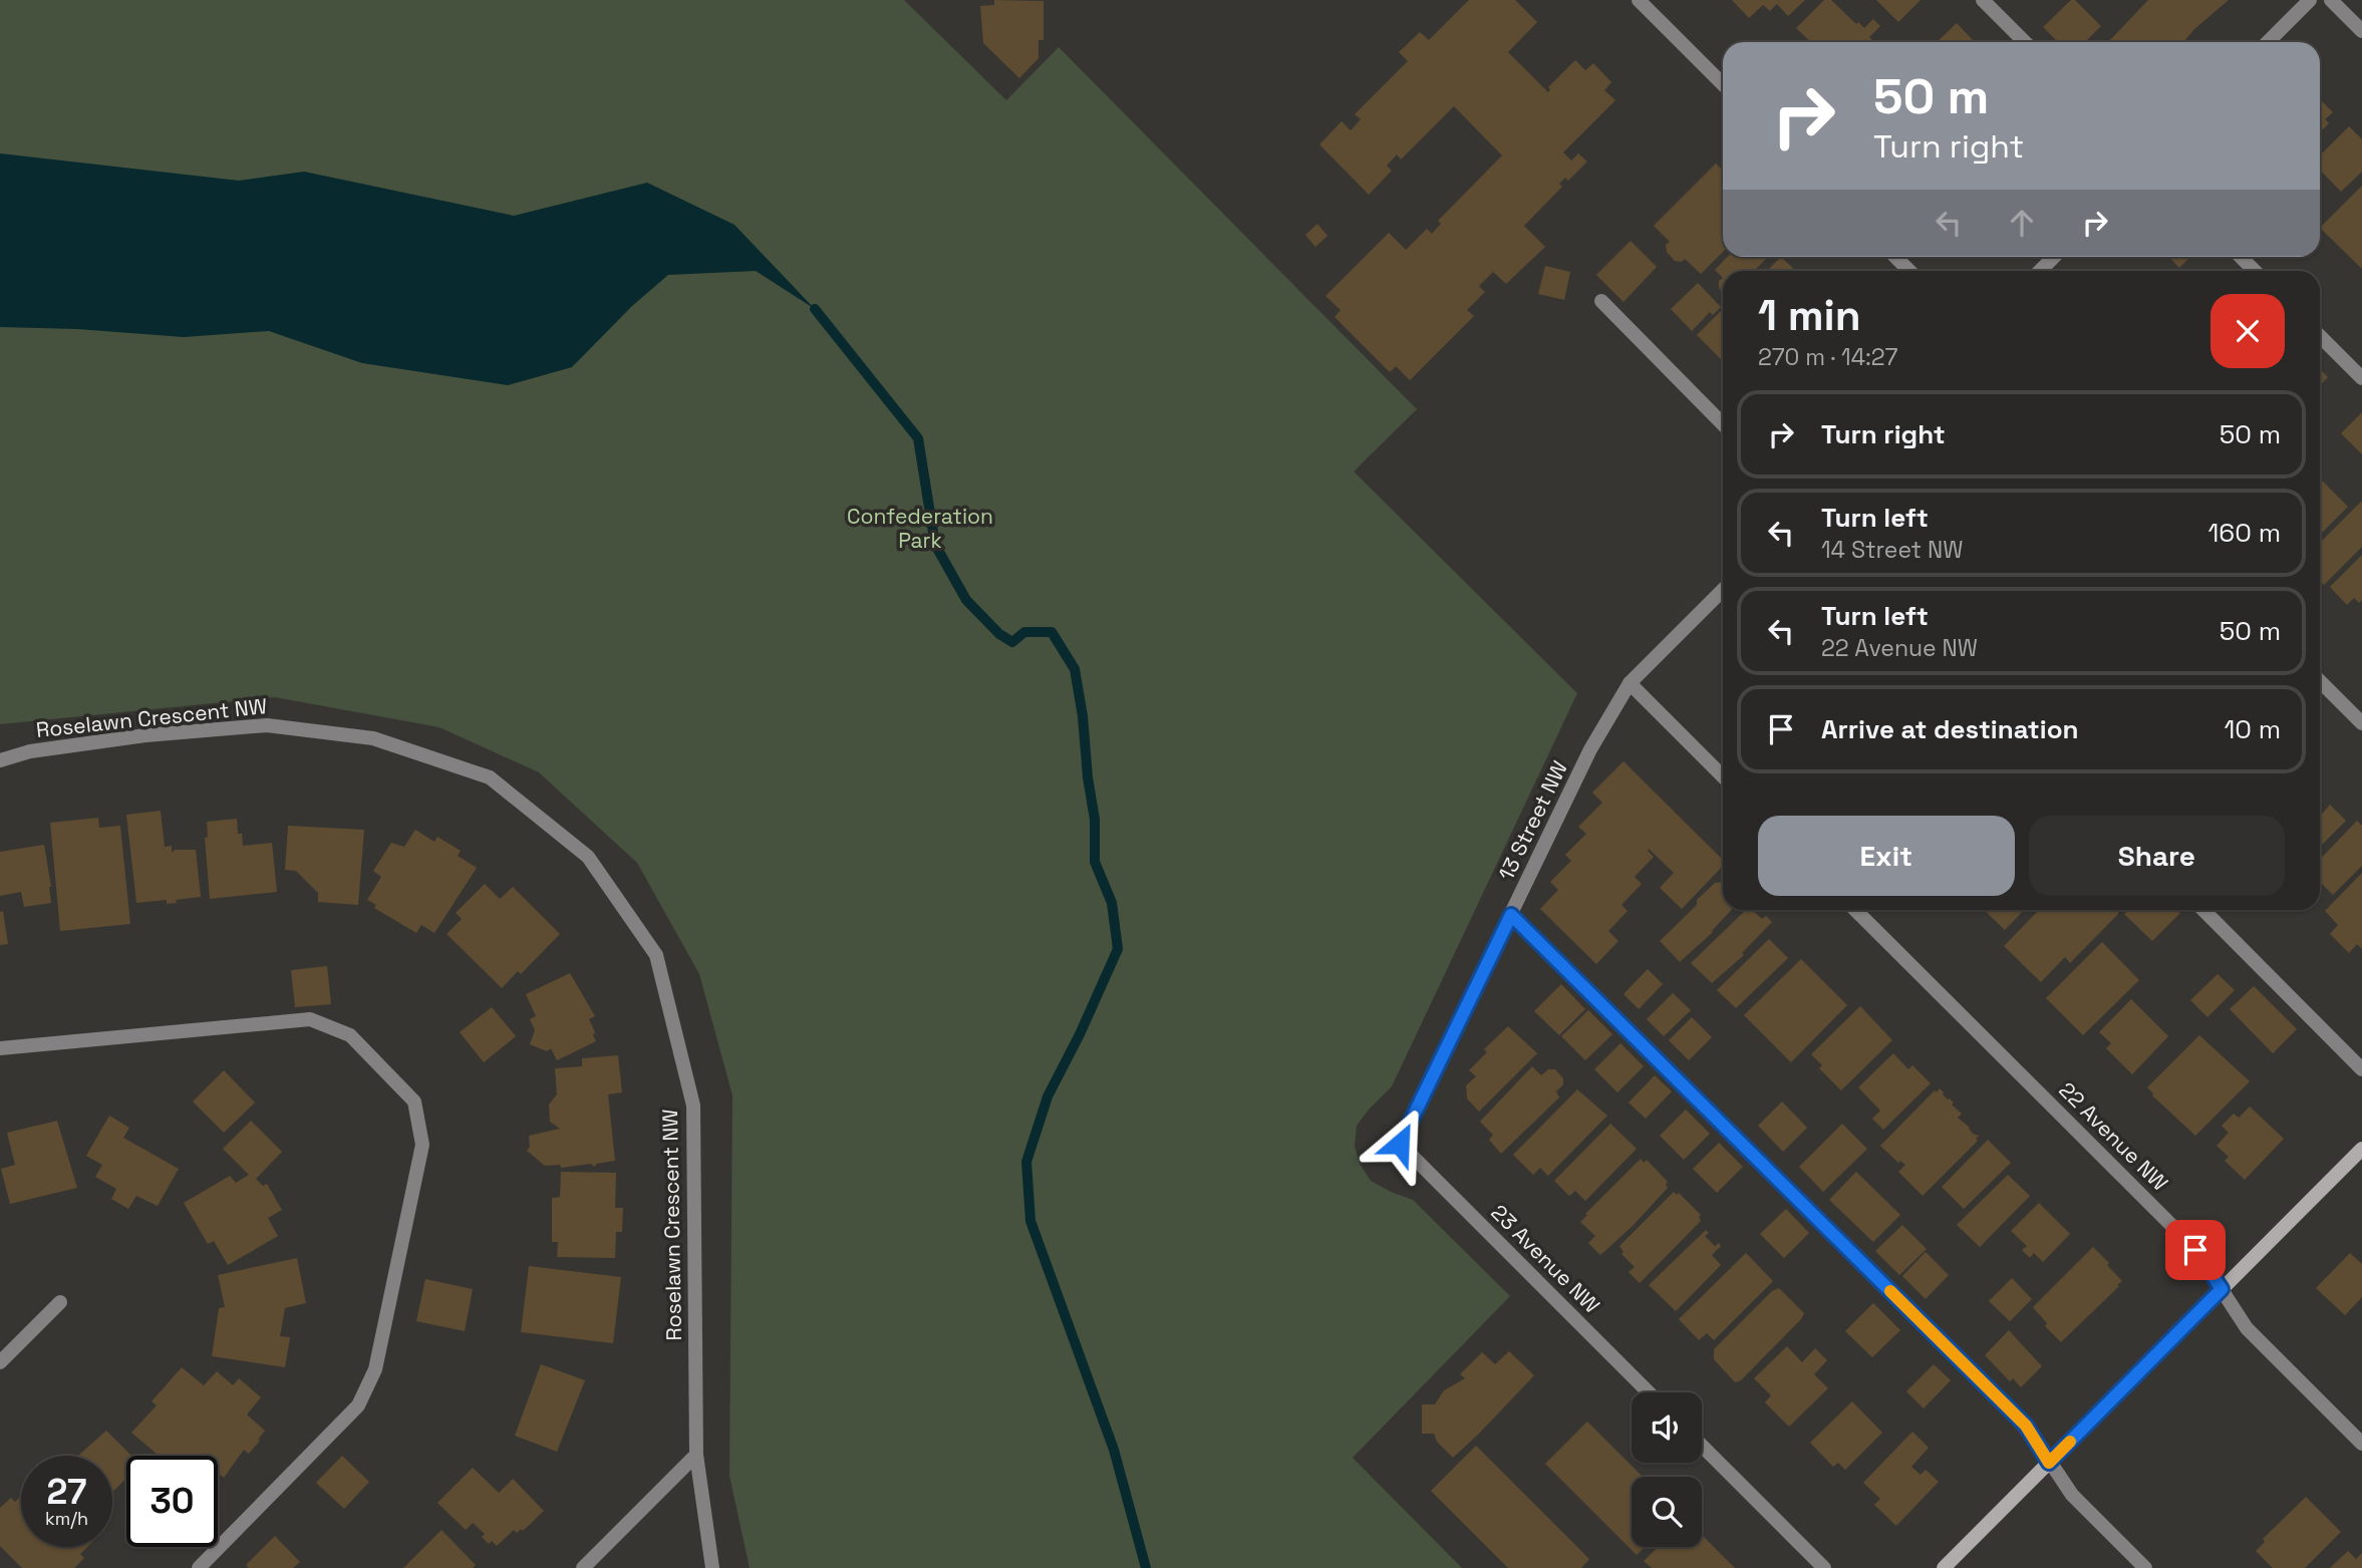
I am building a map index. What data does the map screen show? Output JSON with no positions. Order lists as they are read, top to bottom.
{
  "streets": {
    "street": [
      "Roselawn Crescent NW",
      "13 Street NW",
      "22 Avenue NW",
      "23 Avenue NW"
    ]
  },
  "crossings": [
    ["13 Street NW", "23 Avenue NW"]
  ],
  "parks": ["Confederation Park"],
  "page": {
    "turn": ["50 m", "Turn right"],
    "heading": ["1 min", "270 m · 14:27"],
    "list": [
      {
        "name": "Turn right",
        "value": "50 m"
      },
      {
        "name": "Turn left",
        "note": "14 Street NW",
        "value": "160 m"
      },
      {
        "name": "Turn left",
        "note": "22 Avenue NW",
        "value": "50 m"
      },
      {
        "name": "Arrive at destination",
        "value": "10 m"
      }
    ],
    "buttons": ["Exit", "Share"],
    "speed": "27 km/h",
    "limit": "30"
  }
}
